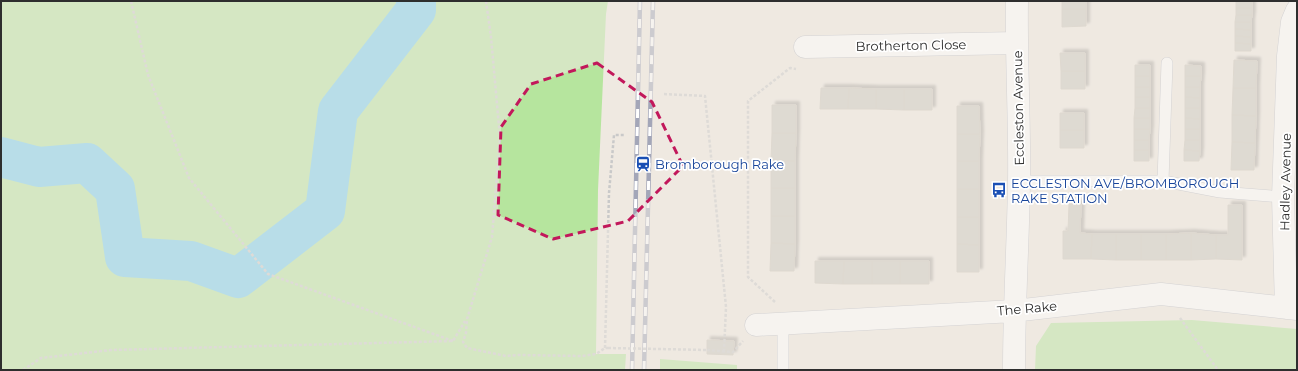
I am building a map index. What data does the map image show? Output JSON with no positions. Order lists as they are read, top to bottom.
{
  "streets": {
    "street": [
      "Brotherton Close",
      "Eccleston Avenue",
      "Hadley Avenue",
      "The Rake"
    ]
  },
  "crossings": [
    ["Brotherton Close", "Eccleston Avenue"],
    ["Eccleston Avenue", "The Rake"],
    ["Hadley Avenue", "The Rake"]
  ],
  "places": {
    "station": ["Bromborough Rake"],
    "bus stop": ["ECCLESTON AVE/BROMBOROUGH RAKE STATION"]
  }
}
